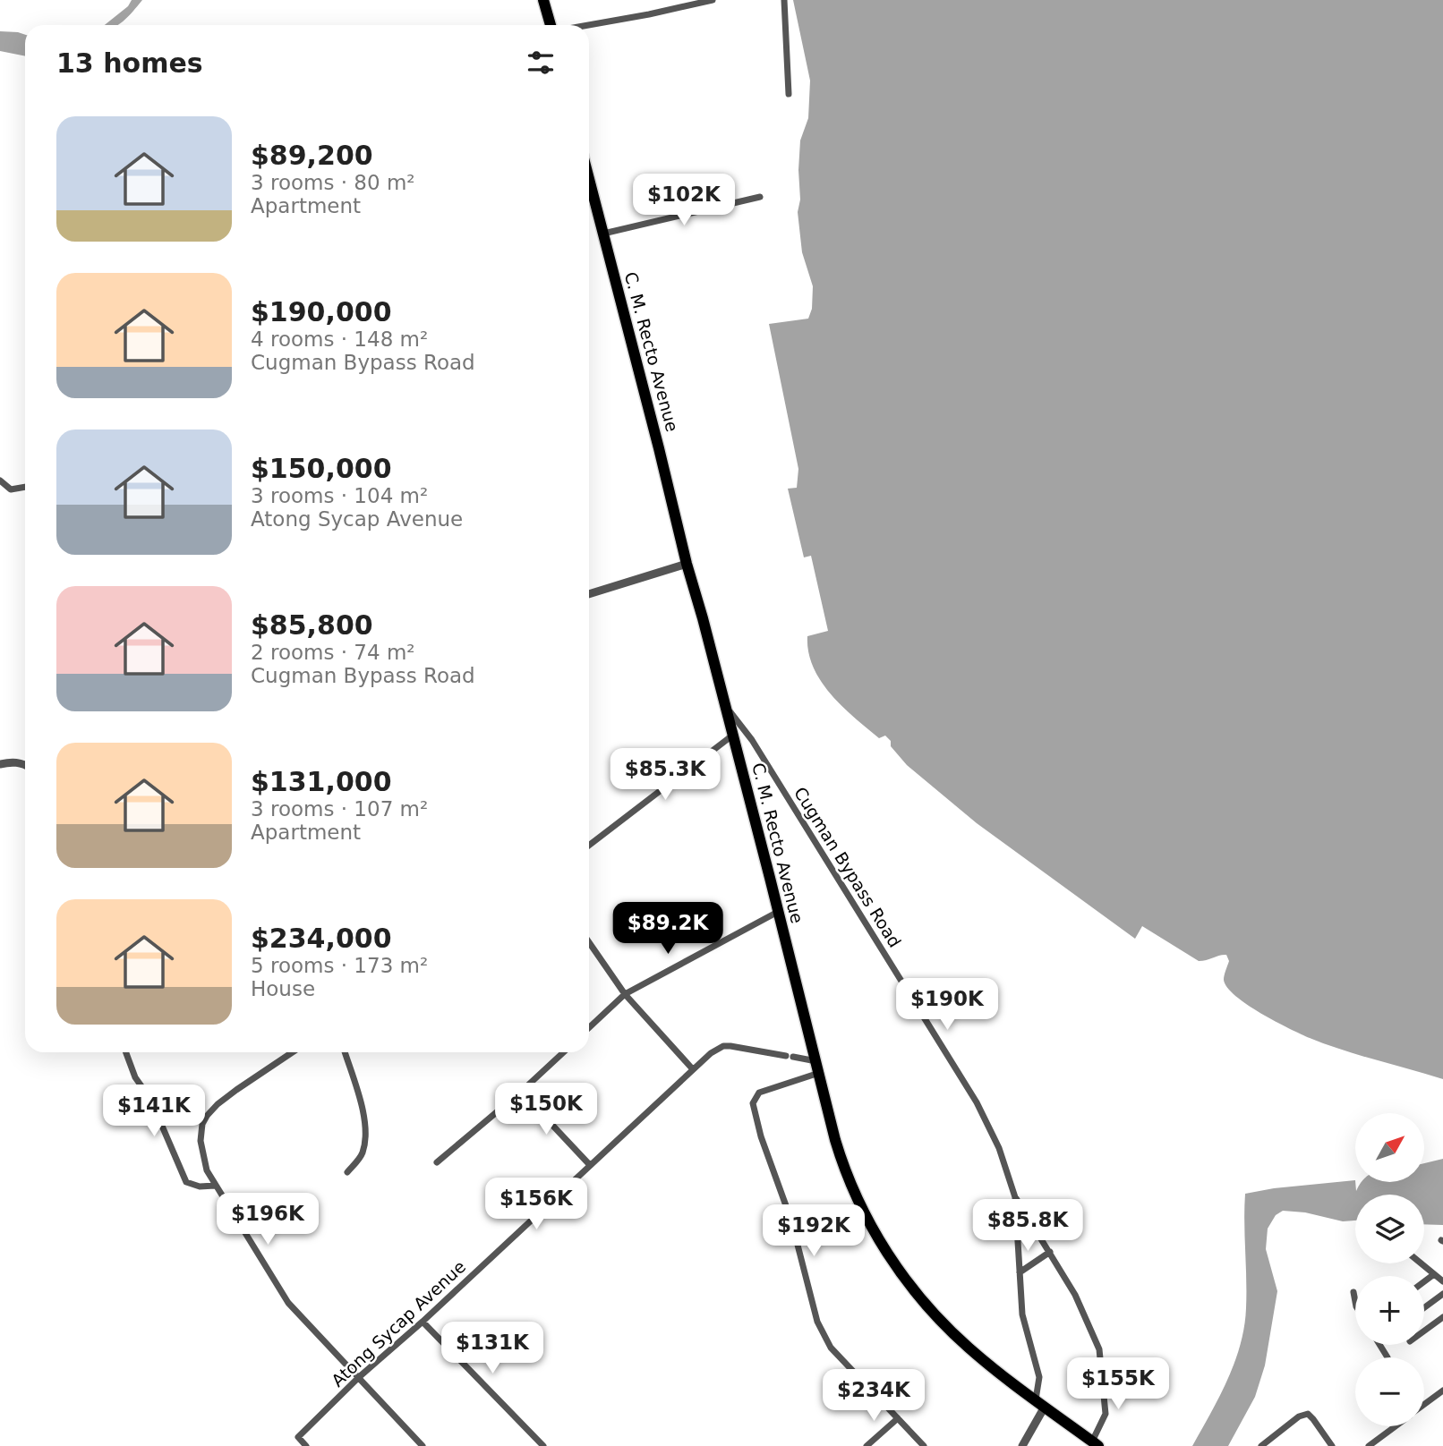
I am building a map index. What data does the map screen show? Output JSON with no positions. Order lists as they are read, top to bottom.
{
  "streets": {
    "highway": ["C. M. Recto Avenue"],
    "street": ["Cugman Bypass Road", "Atong Sycap Avenue"]
  },
  "crossings": [
    ["C. M. Recto Avenue", "Cugman Bypass Road"],
    ["C. M. Recto Avenue", "Atong Sycap Avenue"]
  ],
  "north": "top right",
  "page": {
    "heading": "13 homes",
    "list": [
      {
        "name": "$89,200",
        "note": "3 rooms · 80 m² · Apartment"
      },
      {
        "name": "$190,000",
        "note": "4 rooms · 148 m² · Cugman Bypass Road"
      },
      {
        "name": "$150,000",
        "note": "3 rooms · 104 m² · Atong Sycap Avenue"
      },
      {
        "name": "$85,800",
        "note": "2 rooms · 74 m² · Cugman Bypass Road"
      },
      {
        "name": "$131,000",
        "note": "3 rooms · 107 m² · Apartment"
      },
      {
        "name": "$234,000",
        "note": "5 rooms · 173 m² · House"
      }
    ],
    "price": [
      "$102K",
      "$85.3K",
      "$89.2K",
      "$190K",
      "$150K",
      "$141K",
      "$156K",
      "$196K",
      "$85.8K",
      "$192K",
      "$131K",
      "$155K",
      "$234K"
    ],
    "map_buttons": ["+", "−"]
  }
}
